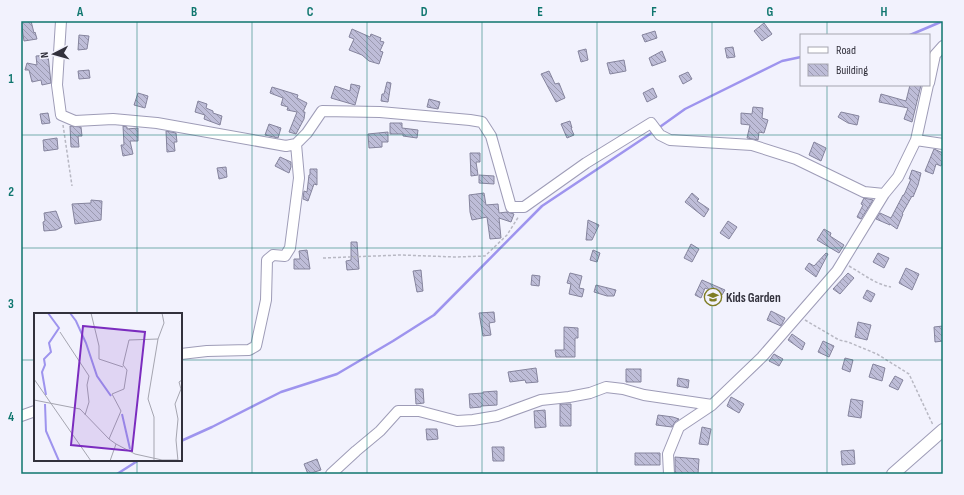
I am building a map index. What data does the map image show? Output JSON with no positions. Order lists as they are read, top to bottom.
{
  "places": {
    "school or university": ["Kids Garden"]
  },
  "legend": ["Road", "Building"],
  "north": "left",
  "grid": {
    "columns": [
      "A",
      "B",
      "C",
      "D",
      "E",
      "F",
      "G",
      "H"
    ],
    "rows": [
      "1",
      "2",
      "3",
      "4"
    ]
  }
}
